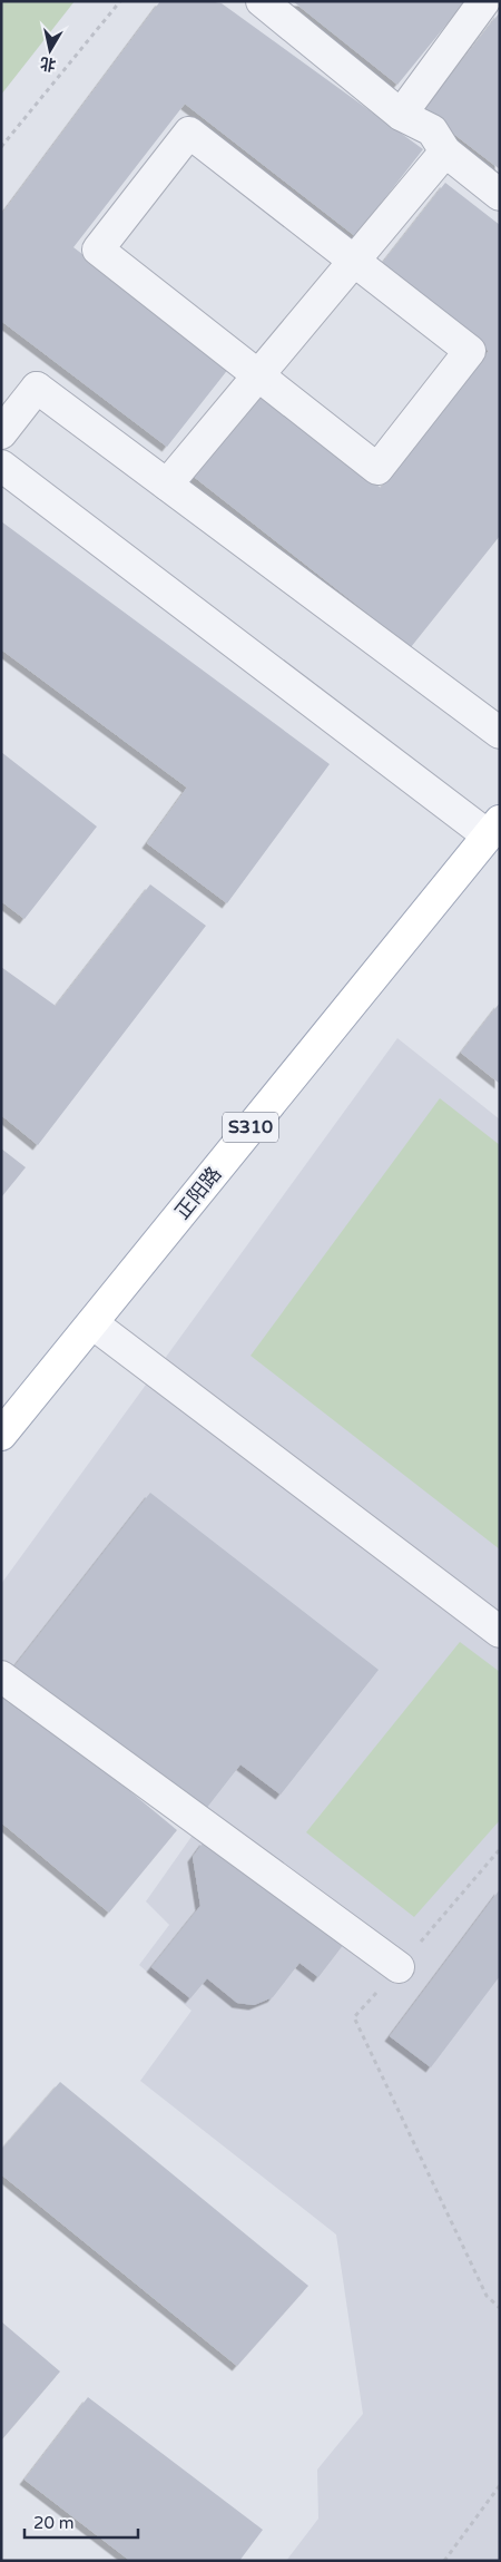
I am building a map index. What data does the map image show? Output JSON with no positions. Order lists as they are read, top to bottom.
{
  "streets": {
    "main road": ["S310", "正阳路"]
  },
  "scale_bar": "20 m",
  "north": "bottom"
}
